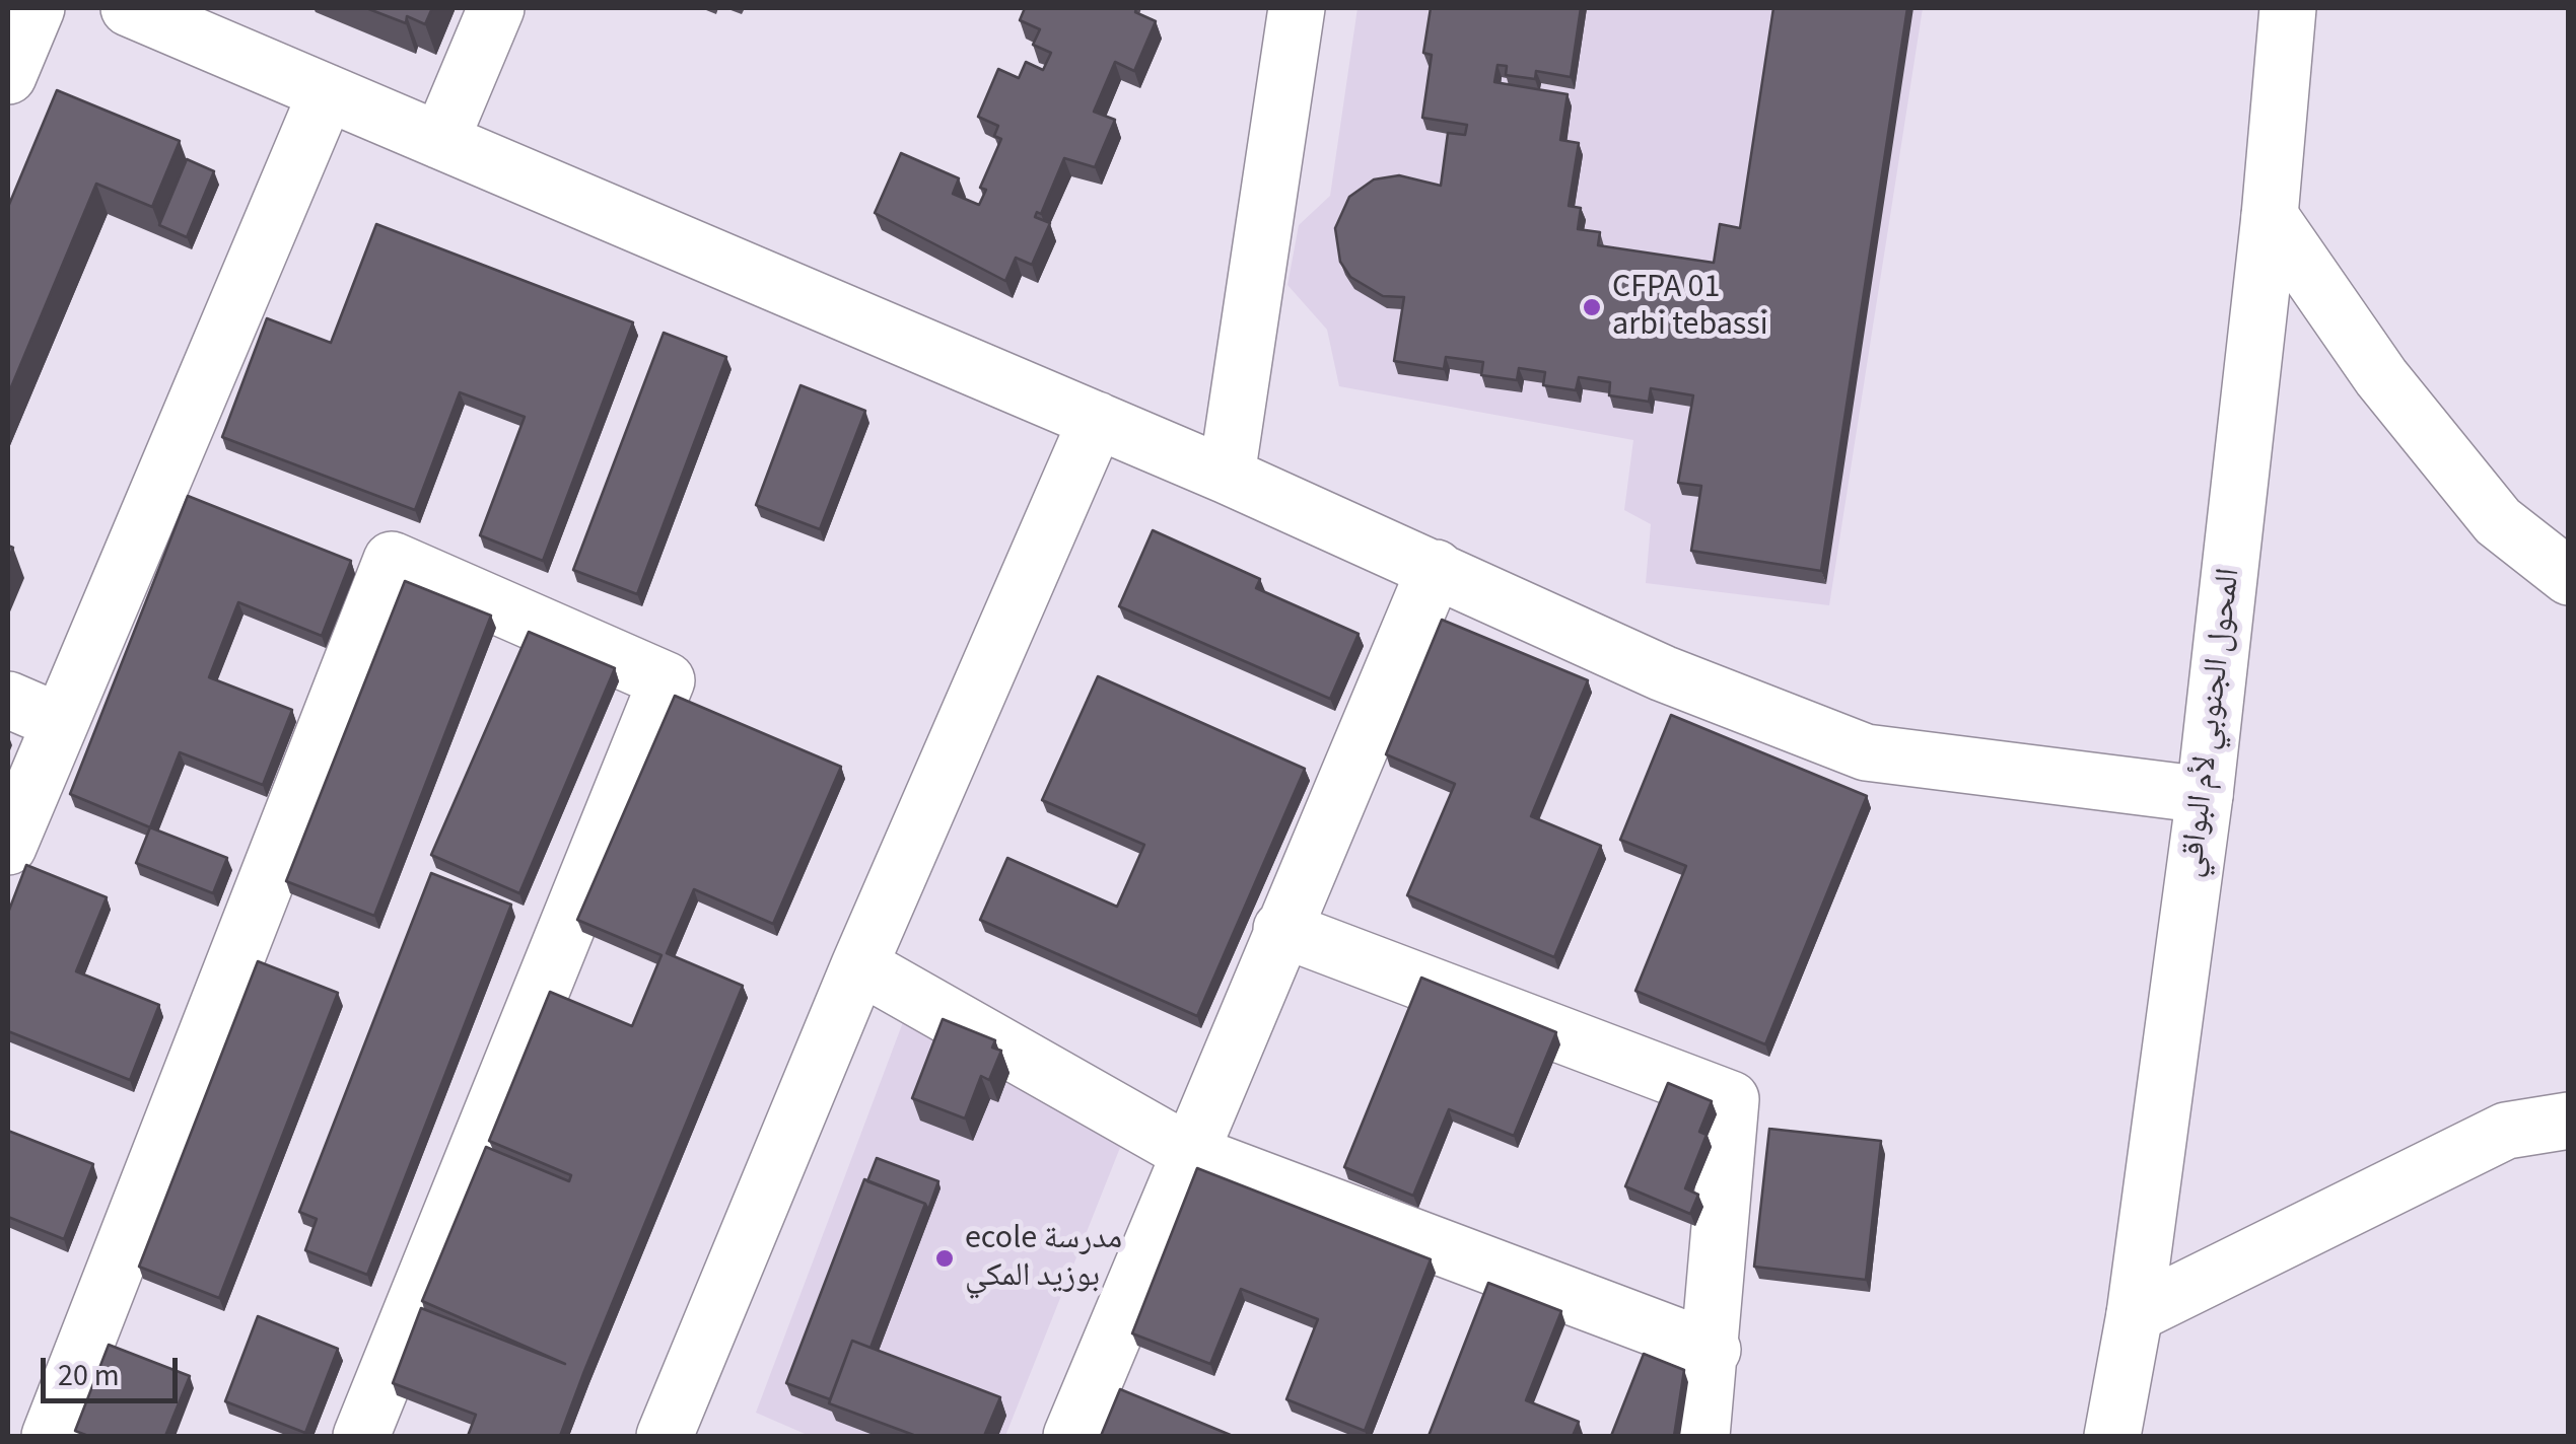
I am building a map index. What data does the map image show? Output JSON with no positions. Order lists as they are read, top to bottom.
{
  "streets": {
    "street": ["المحول الجنوبي لأم البواقي"]
  },
  "places": ["CFPA 01 arbi tebassi", "ecole مدرسة بوزيد المكي"],
  "scale_bar": "20 m"
}
